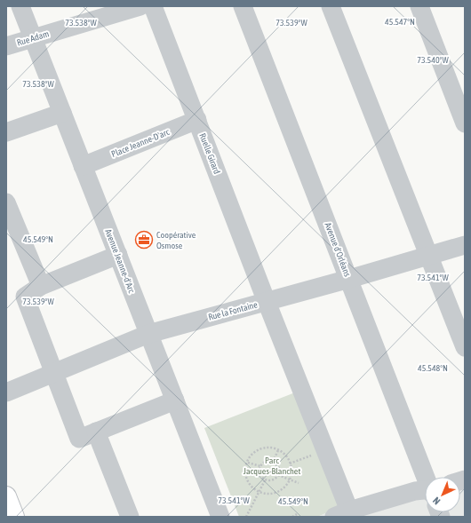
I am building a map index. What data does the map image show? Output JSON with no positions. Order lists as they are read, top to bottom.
{
  "streets": {
    "street": [
      "Rue Adam",
      "Place Jeanne-D'arc",
      "Ruelle Girard",
      "Avenue d'Orléans",
      "Avenue Jeanne-d'Arc",
      "Rue la Fontaine"
    ]
  },
  "crossings": [
    ["Rue Adam", "Avenue Jeanne-d'Arc"],
    ["Place Jeanne-D'arc", "Ruelle Girard"],
    ["Place Jeanne-D'arc", "Avenue Jeanne-d'Arc"],
    ["Ruelle Girard", "Rue la Fontaine"],
    ["Avenue d'Orléans", "Rue la Fontaine"],
    ["Avenue Jeanne-d'Arc", "Rue la Fontaine"]
  ],
  "parks": ["Parc Jacques-Blanchet"],
  "places": {
    "office": ["Coopérative Osmose"]
  },
  "north": "bottom left",
  "coordinates": [
    "45.547°N",
    "73.538°W",
    "73.539°W",
    "73.540°W",
    "45.549°N",
    "73.541°W",
    "45.548°N"
  ]
}
